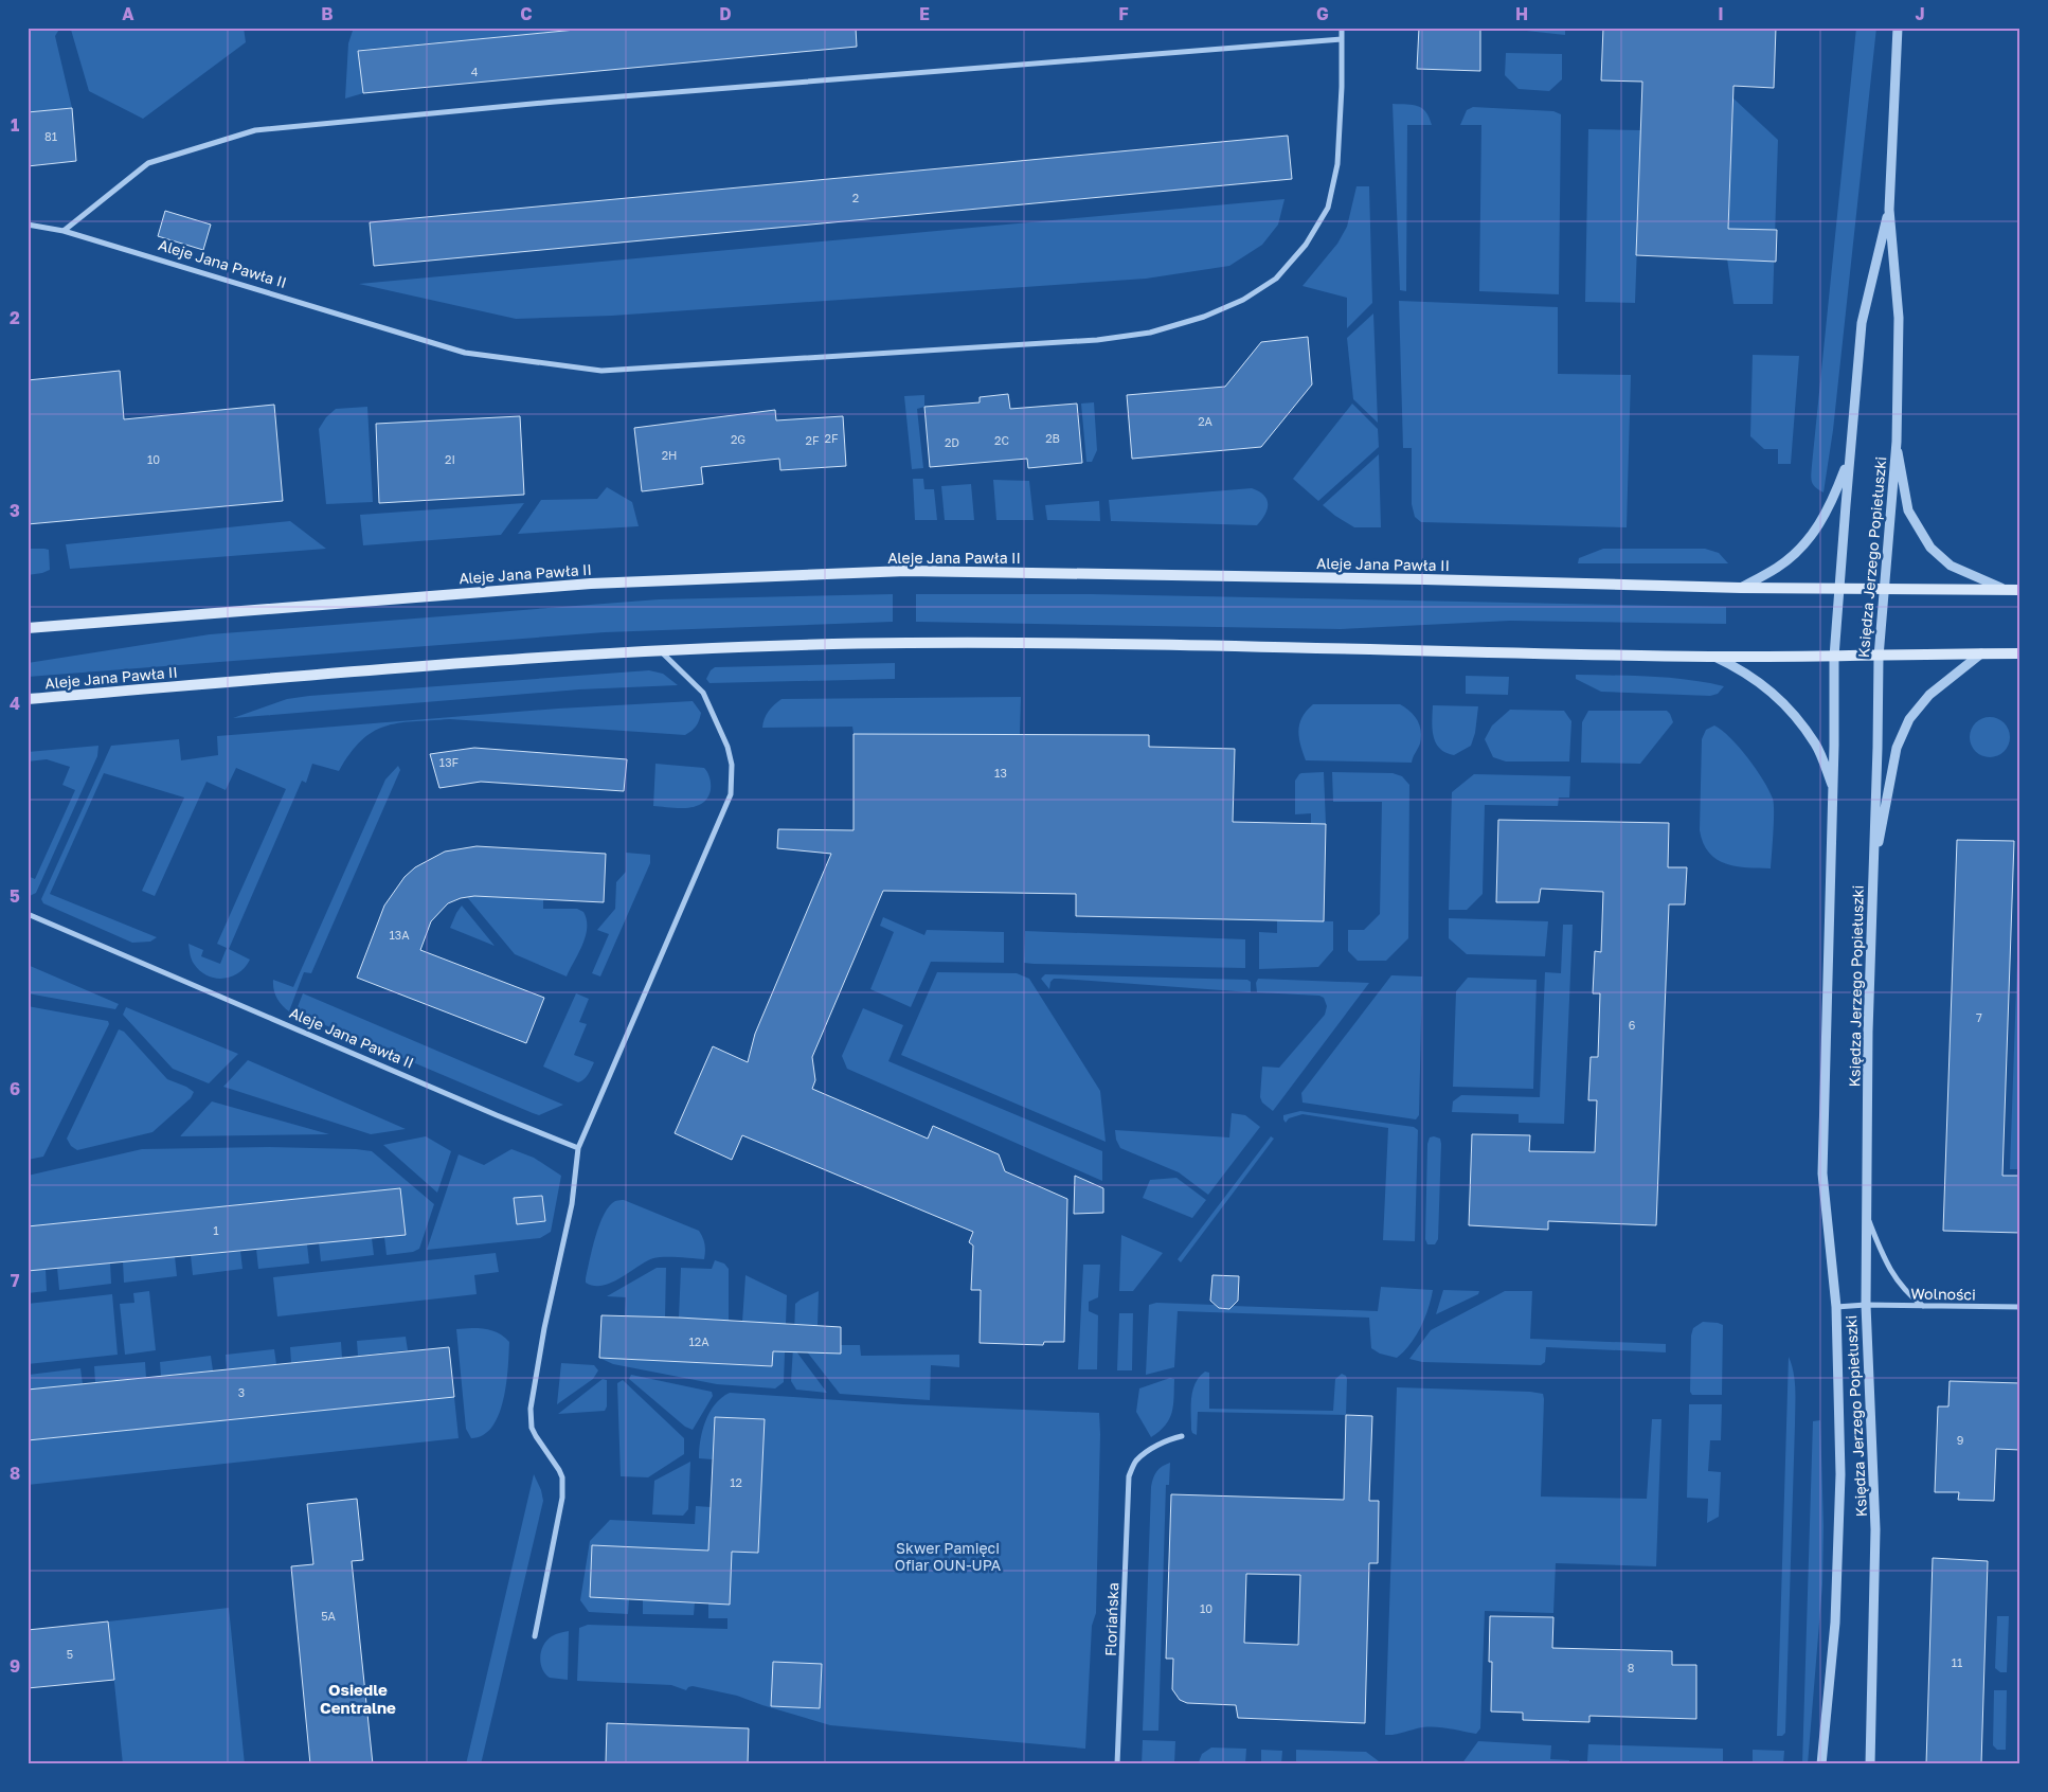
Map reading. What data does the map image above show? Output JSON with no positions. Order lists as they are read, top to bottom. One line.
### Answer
{"streets":{"main road":["Aleje Jana Pawła II"],"street":["Księdza Jerzego Popiełuszki","Wolności","Floriańska"]},"crossings":[["Aleje Jana Pawła II","Księdza Jerzego Popiełuszki"],["Księdza Jerzego Popiełuszki","Wolności"]],"districts":["Osiedle Centralne"],"parks":["Skwer Pamięci Ofiar OUN-UPA"],"house_numbers":["4","81","2","2A","2F","2B","2G","2F","2C","2D","2H","10","2I","13F","13","13A","7","6","1","12A","3","9","12","10","5A","5","11","8"],"grid":{"columns":["A","B","C","D","E","F","G","H","I","J"],"rows":["1","2","3","4","5","6","7","8","9"]}}
